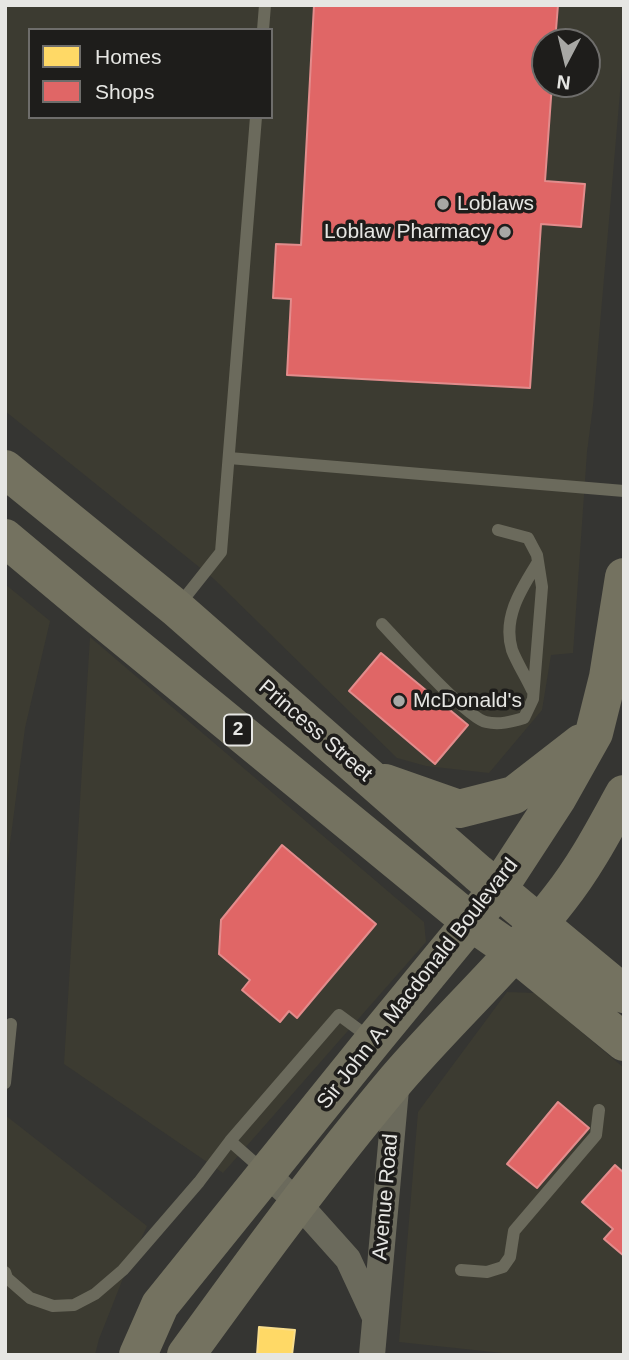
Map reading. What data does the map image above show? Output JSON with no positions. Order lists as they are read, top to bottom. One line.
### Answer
{"streets":{"main road":["2","Princess Street","Sir John A. Macdonald Boulevard"],"street":["Avenue Road"]},"crossings":[["2","Sir John A. Macdonald Boulevard"],["Princess Street","Sir John A. Macdonald Boulevard"],["Sir John A. Macdonald Boulevard","Avenue Road"]],"places":["Loblaws","Loblaw Pharmacy","McDonald's"],"legend":["Homes","Shops"],"north":"bottom"}
